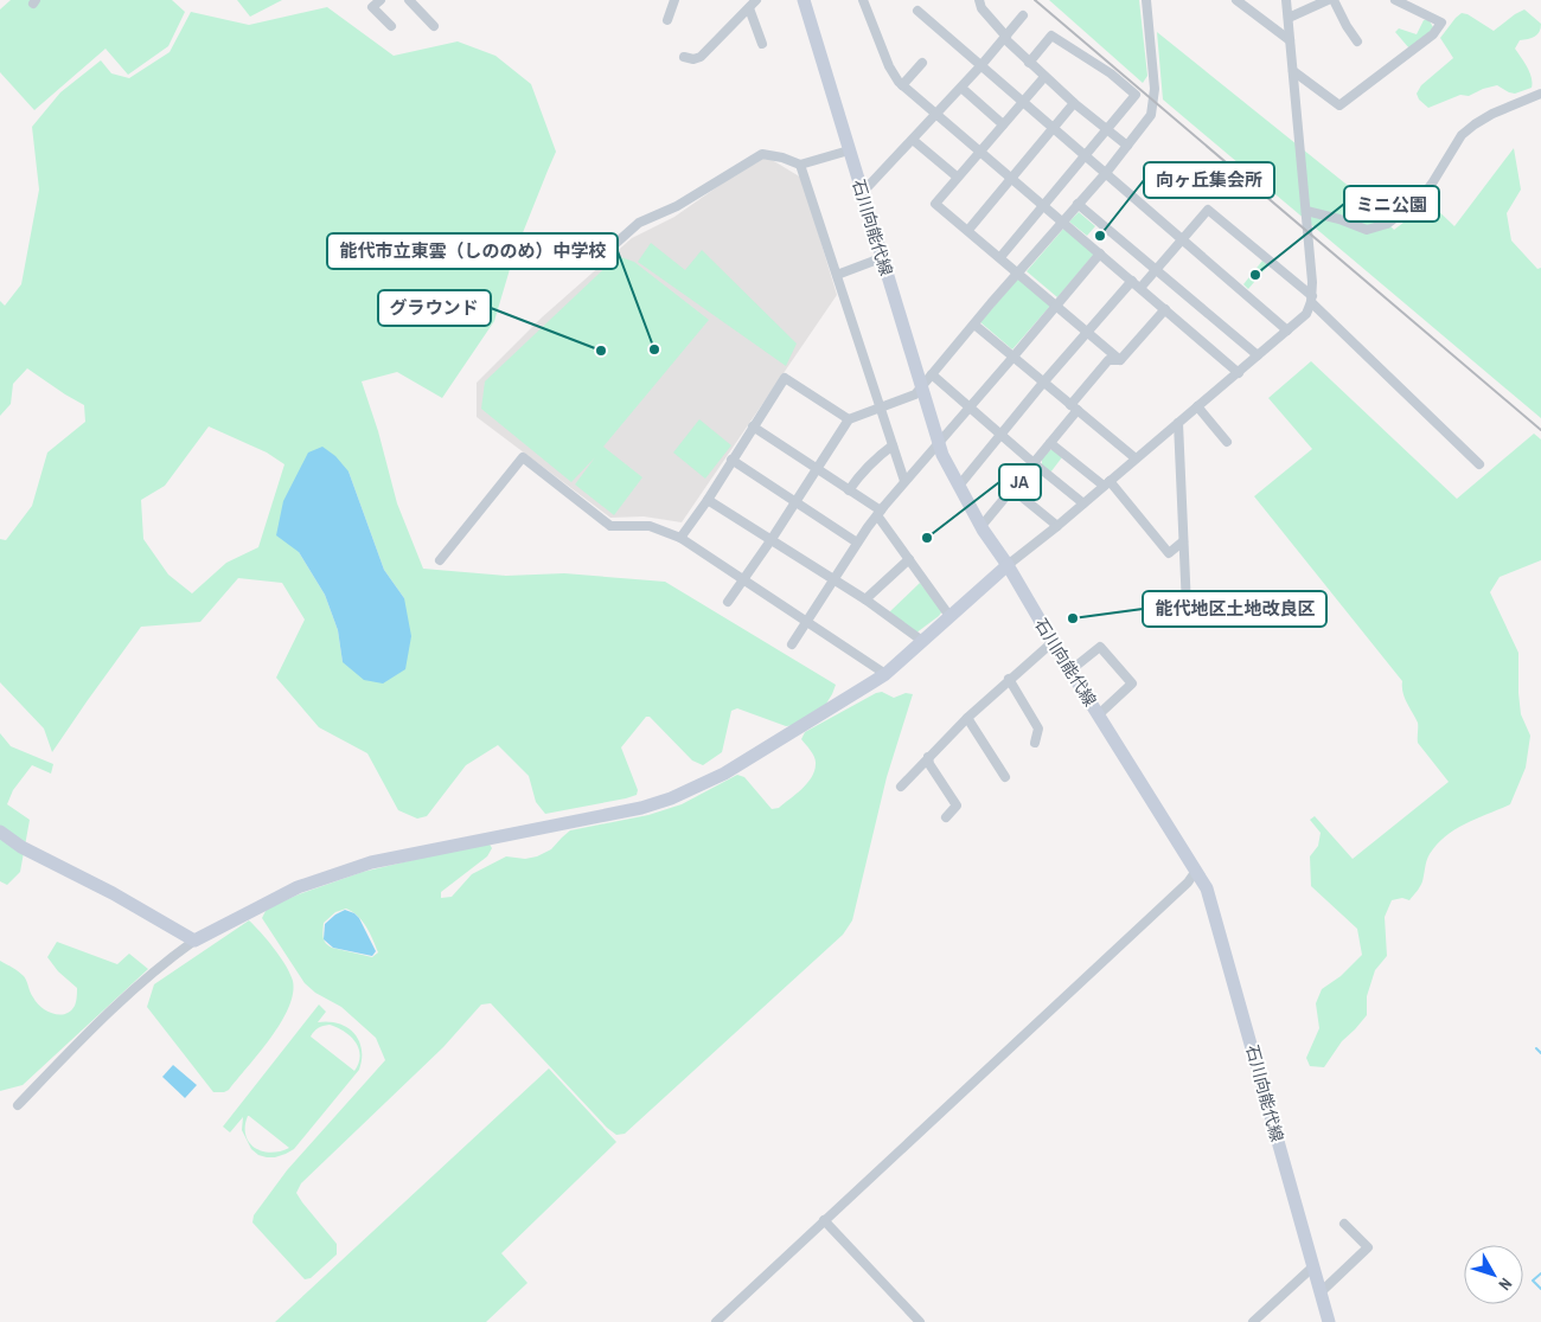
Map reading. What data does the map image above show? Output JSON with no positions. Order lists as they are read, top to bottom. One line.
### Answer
{"streets":{"main road":["石川向能代線"]},"places":["向ヶ丘集会所","ミニ公園","能代市立東雲（しののめ）中学校","グラウンド","JA","能代地区土地改良区"],"north":"bottom right"}
